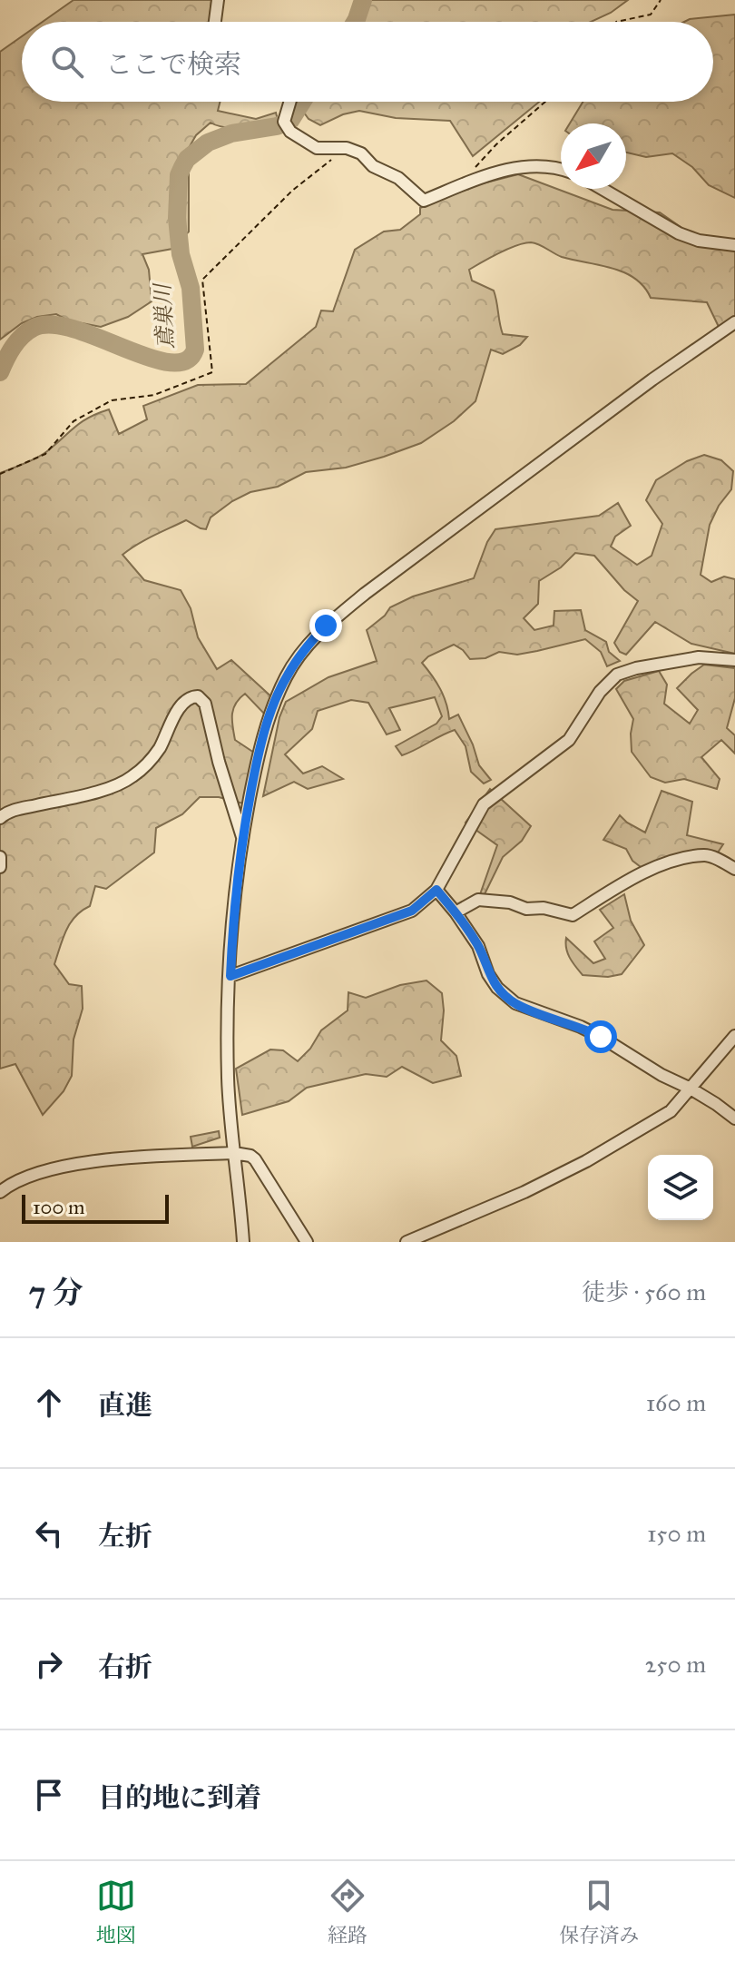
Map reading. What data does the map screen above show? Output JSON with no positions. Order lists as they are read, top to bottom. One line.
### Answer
{"water":["鳶巣川"],"scale_bar":"100 m","north":"bottom left","page":{"search":"ここで検索","scale":"100 m","heading":["7 分","徒歩 · 560 m"],"list":[["直進","160 m"],["左折","150 m"],["右折","250 m"],"目的地に到着"],"nav":["地図","経路","保存済み"]}}
